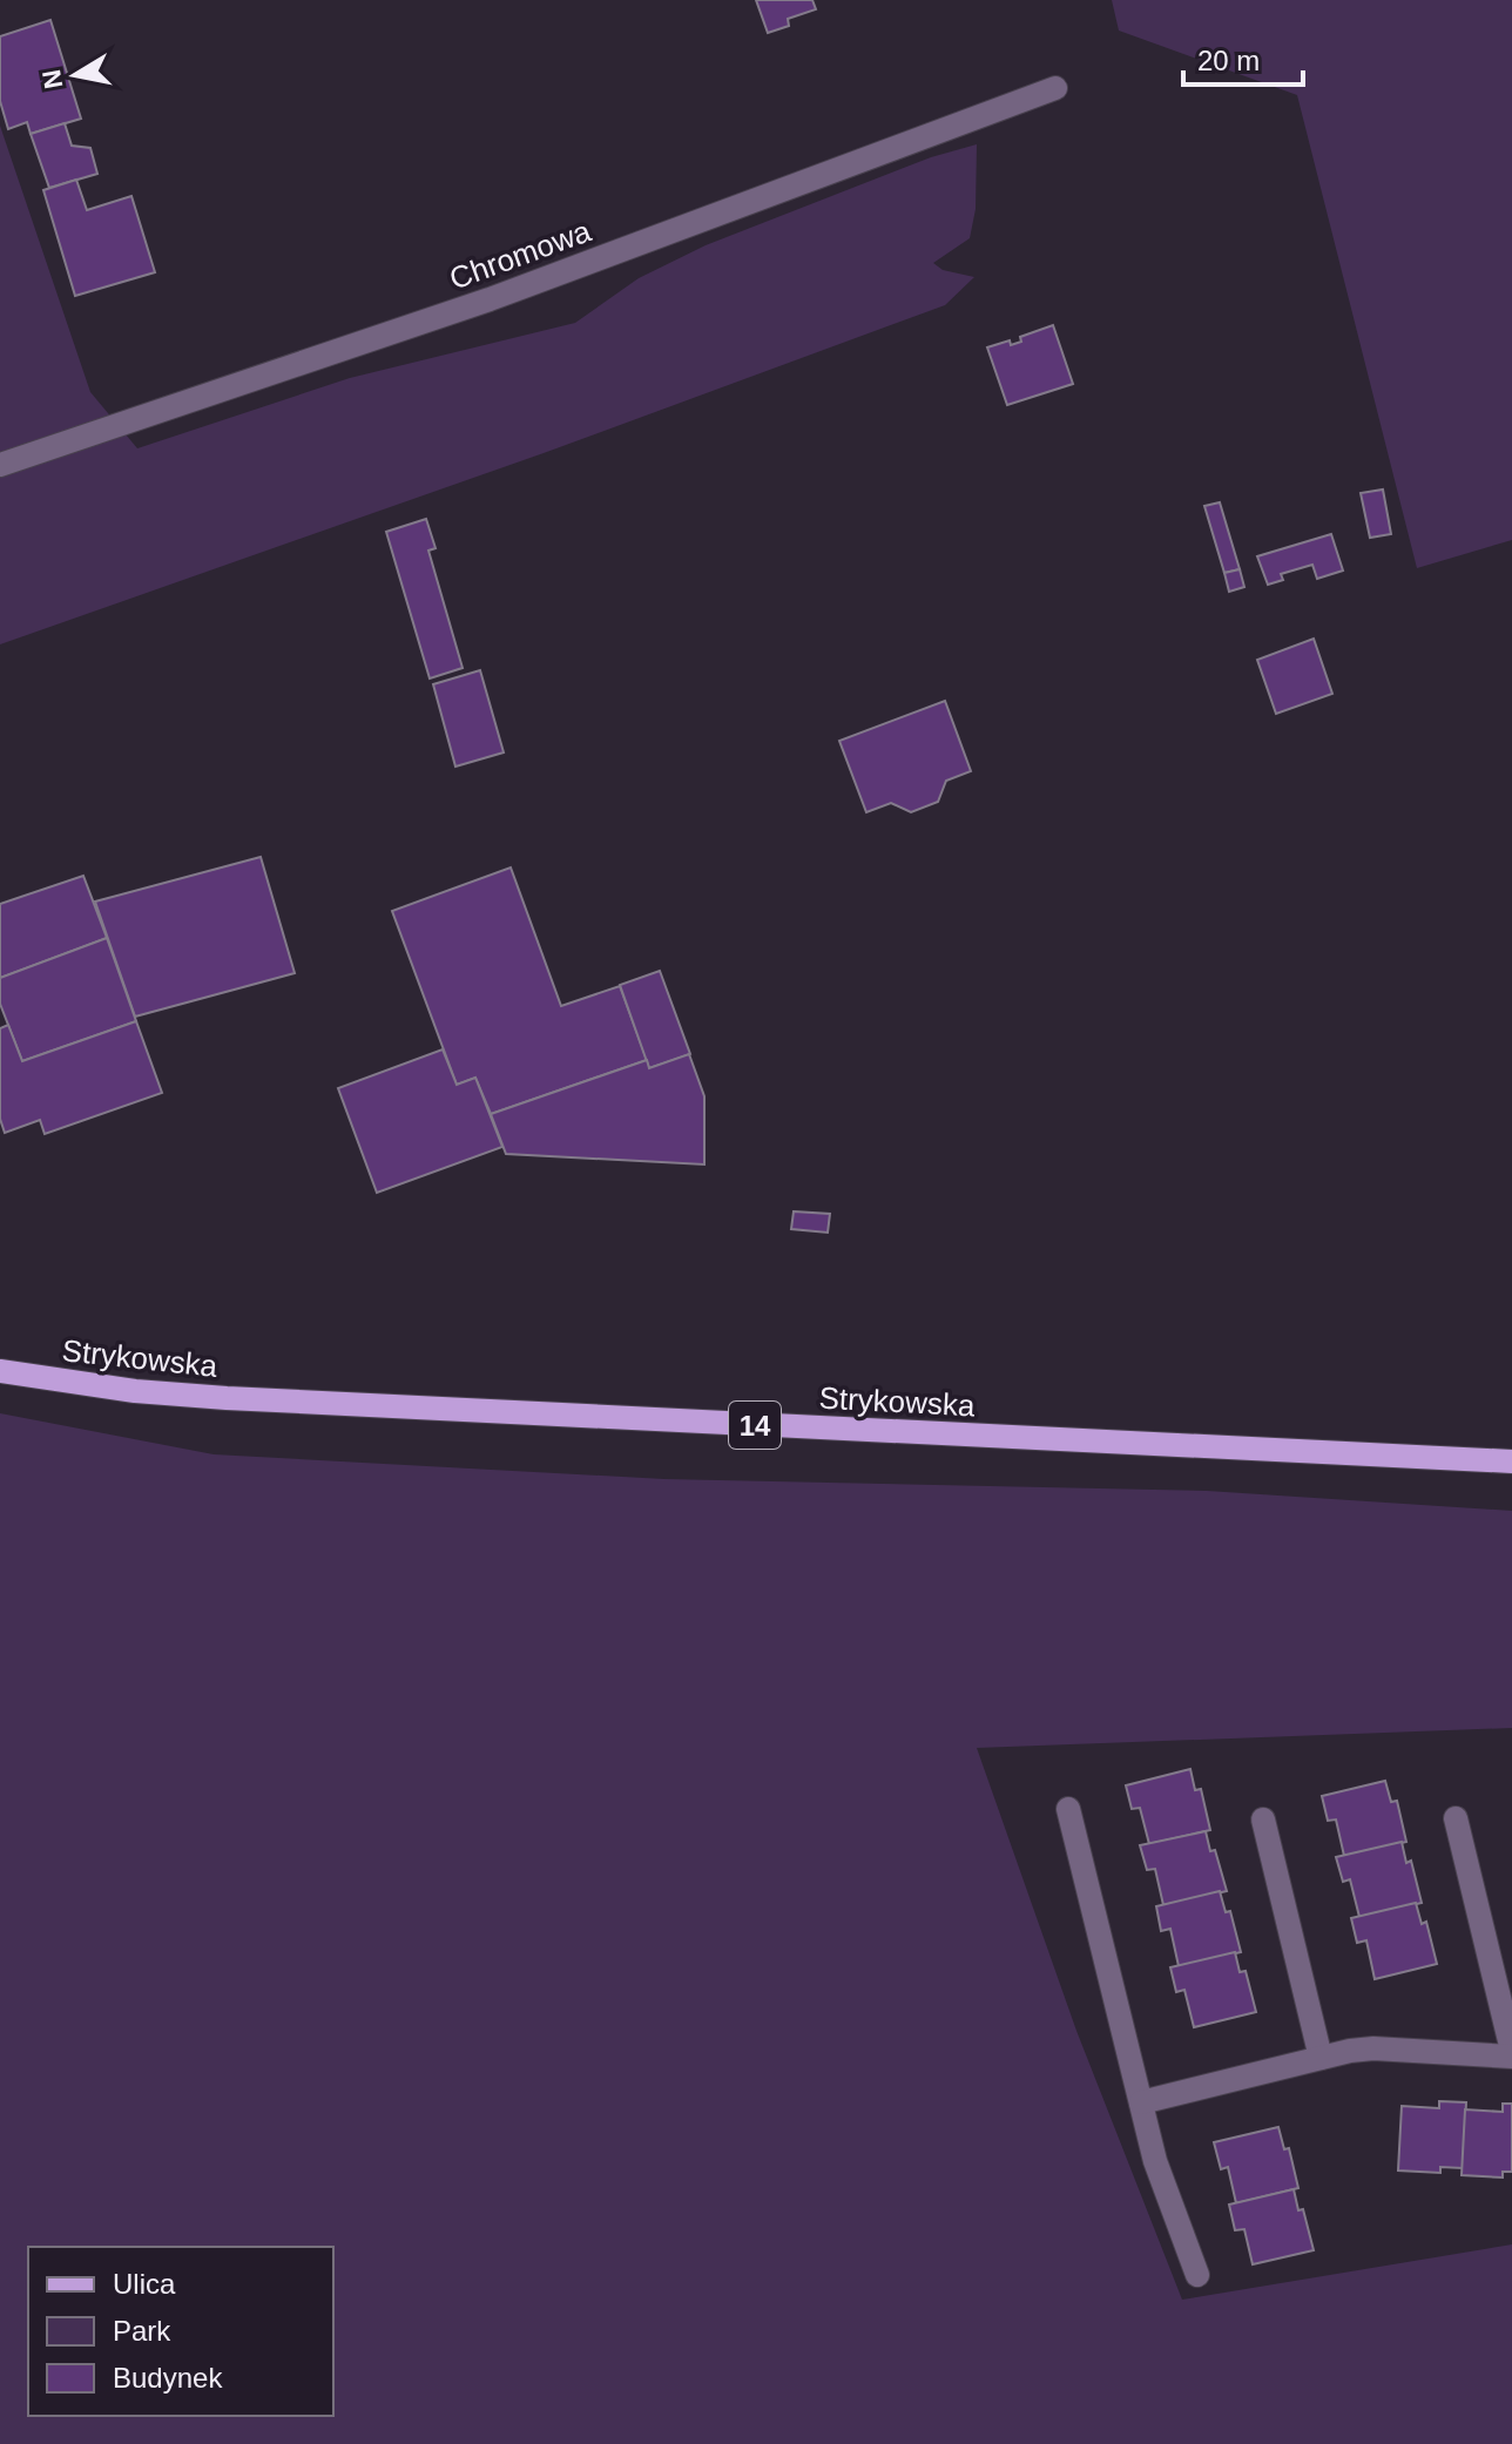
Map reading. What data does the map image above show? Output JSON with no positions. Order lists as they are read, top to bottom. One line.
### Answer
{"streets":{"main road":["Strykowska","14"],"street":["Chromowa"]},"legend":["Ulica","Park","Budynek"],"scale_bar":"20 m","north":"left"}
